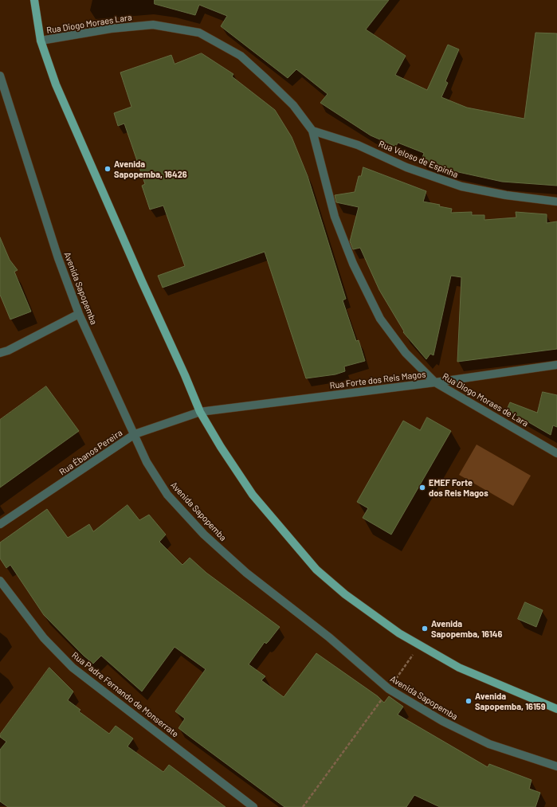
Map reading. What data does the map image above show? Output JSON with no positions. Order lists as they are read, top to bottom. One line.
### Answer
{"streets":{"street":["Rua Diogo Moraes Lara","Rua Veloso de Espinha","Avenida Sapopemba","Rua Forte dos Reis Magos","Rua Diogo Moraes de Lara","Rua Ébanos Pereira","Rua Padre Fernando de Monserrate"]},"crossings":[["Rua Diogo Moraes Lara","Rua Veloso de Espinha"],["Rua Diogo Moraes Lara","Rua Diogo Moraes de Lara"],["Rua Veloso de Espinha","Rua Diogo Moraes de Lara"],["Avenida Sapopemba","Rua Ébanos Pereira"],["Rua Forte dos Reis Magos","Rua Diogo Moraes de Lara"],["Rua Forte dos Reis Magos","Rua Ébanos Pereira"]],"places":["Avenida Sapopemba, 16426","EMEF Forte dos Reis Magos","Avenida Sapopemba, 16146","Avenida Sapopemba, 16159"]}
